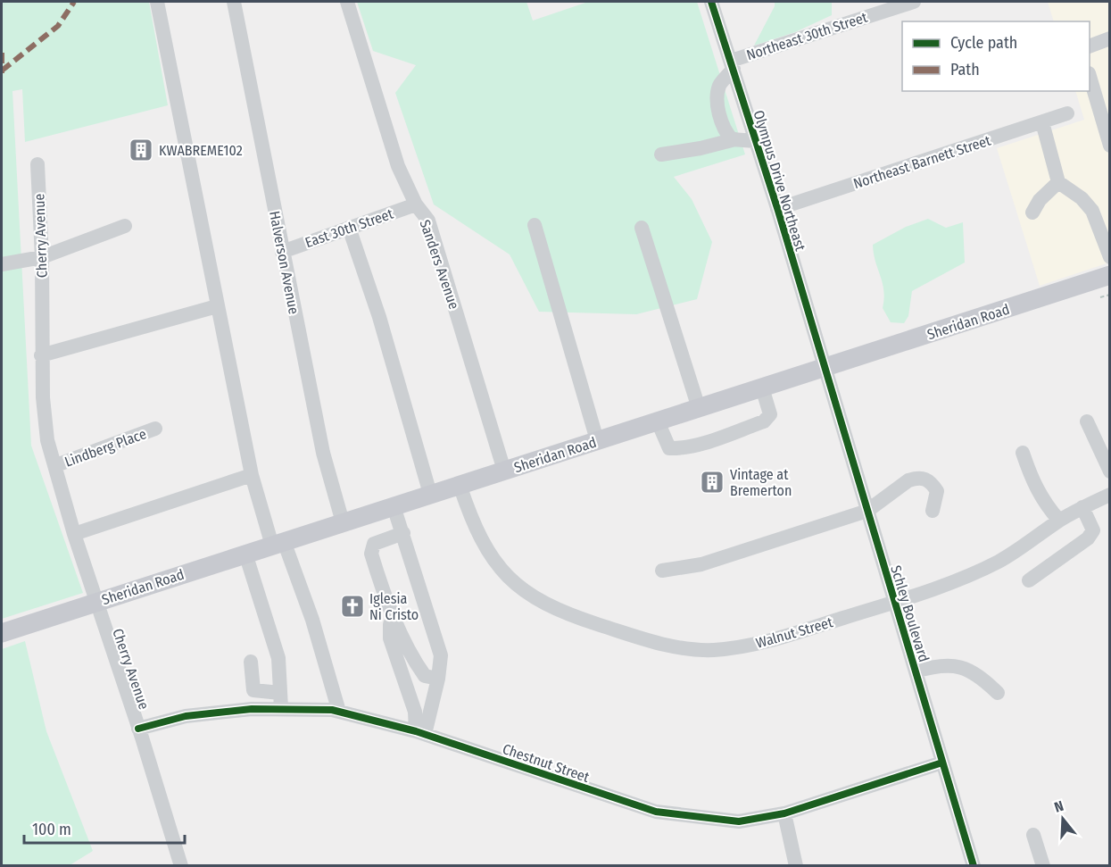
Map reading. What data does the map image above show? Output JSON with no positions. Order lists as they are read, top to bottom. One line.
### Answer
{"streets":{"main road":["Sheridan Road"],"street":["Northeast 30th Street","Northeast Barnett Street","Olympus Drive Northeast","East 30th Street","Cherry Avenue","Halverson Avenue","Sanders Avenue","Lindberg Place","Schley Boulevard","Walnut Street","Chestnut Street"]},"crossings":[["Northeast 30th Street","Olympus Drive Northeast"],["Northeast Barnett Street","Olympus Drive Northeast"],["Olympus Drive Northeast","Sheridan Road"],["Olympus Drive Northeast","Schley Boulevard"],["East 30th Street","Halverson Avenue"],["East 30th Street","Sanders Avenue"],["Cherry Avenue","Sheridan Road"],["Cherry Avenue","Lindberg Place"],["Cherry Avenue","Chestnut Street"],["Halverson Avenue","Sheridan Road"],["Sanders Avenue","Sheridan Road"],["Sheridan Road","Schley Boulevard"],["Sheridan Road","Walnut Street"],["Schley Boulevard","Walnut Street"],["Schley Boulevard","Chestnut Street"]],"places":{"building":["KWABREME102","Vintage at Bremerton"],"church":["Iglesia Ni Cristo"]},"legend":["Cycle path","Path"],"scale_bar":"100 m","north":"top"}
